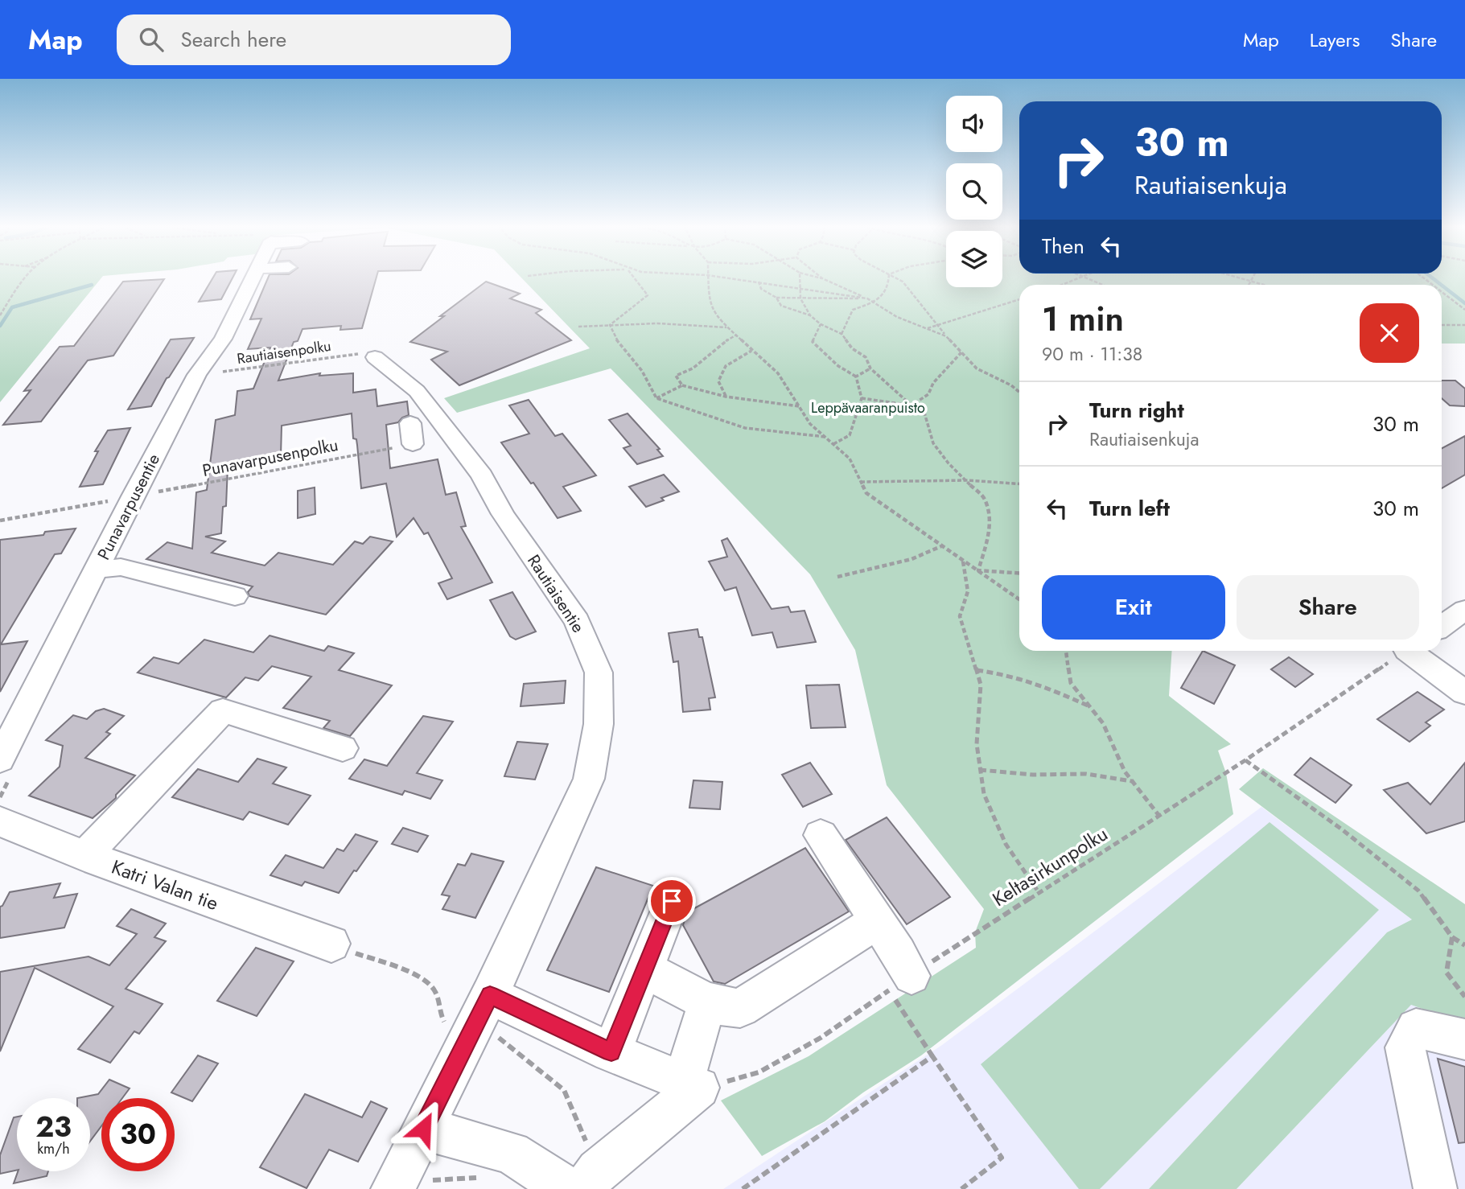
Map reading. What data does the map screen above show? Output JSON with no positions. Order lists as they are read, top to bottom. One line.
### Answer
{"streets":{"street":["Punavarpusentie","Rautiaisentie","Katri Valan tie"],"path":["Rautiaisenpolku","Punavarpusenpolku","Keltasirkunpolku"]},"crossings":[["Rautiaisenpolku","Punavarpusentie"],["Rautiaisenpolku","Rautiaisentie"],["Punavarpusenpolku","Punavarpusentie"]],"parks":["Leppävaaranpuisto"],"page":{"header":"Map","search":"Search here","nav":["Map","Layers","Share"],"turn":["30 m","Rautiaisenkuja"],"then":"Then","heading":["1 min","90 m · 11:38"],"list":[{"name":"Turn right","note":"Rautiaisenkuja","value":"30 m"},{"name":"Turn left","value":"30 m"}],"buttons":["Exit","Share"],"speed":"23 km/h","limit":"30"}}
